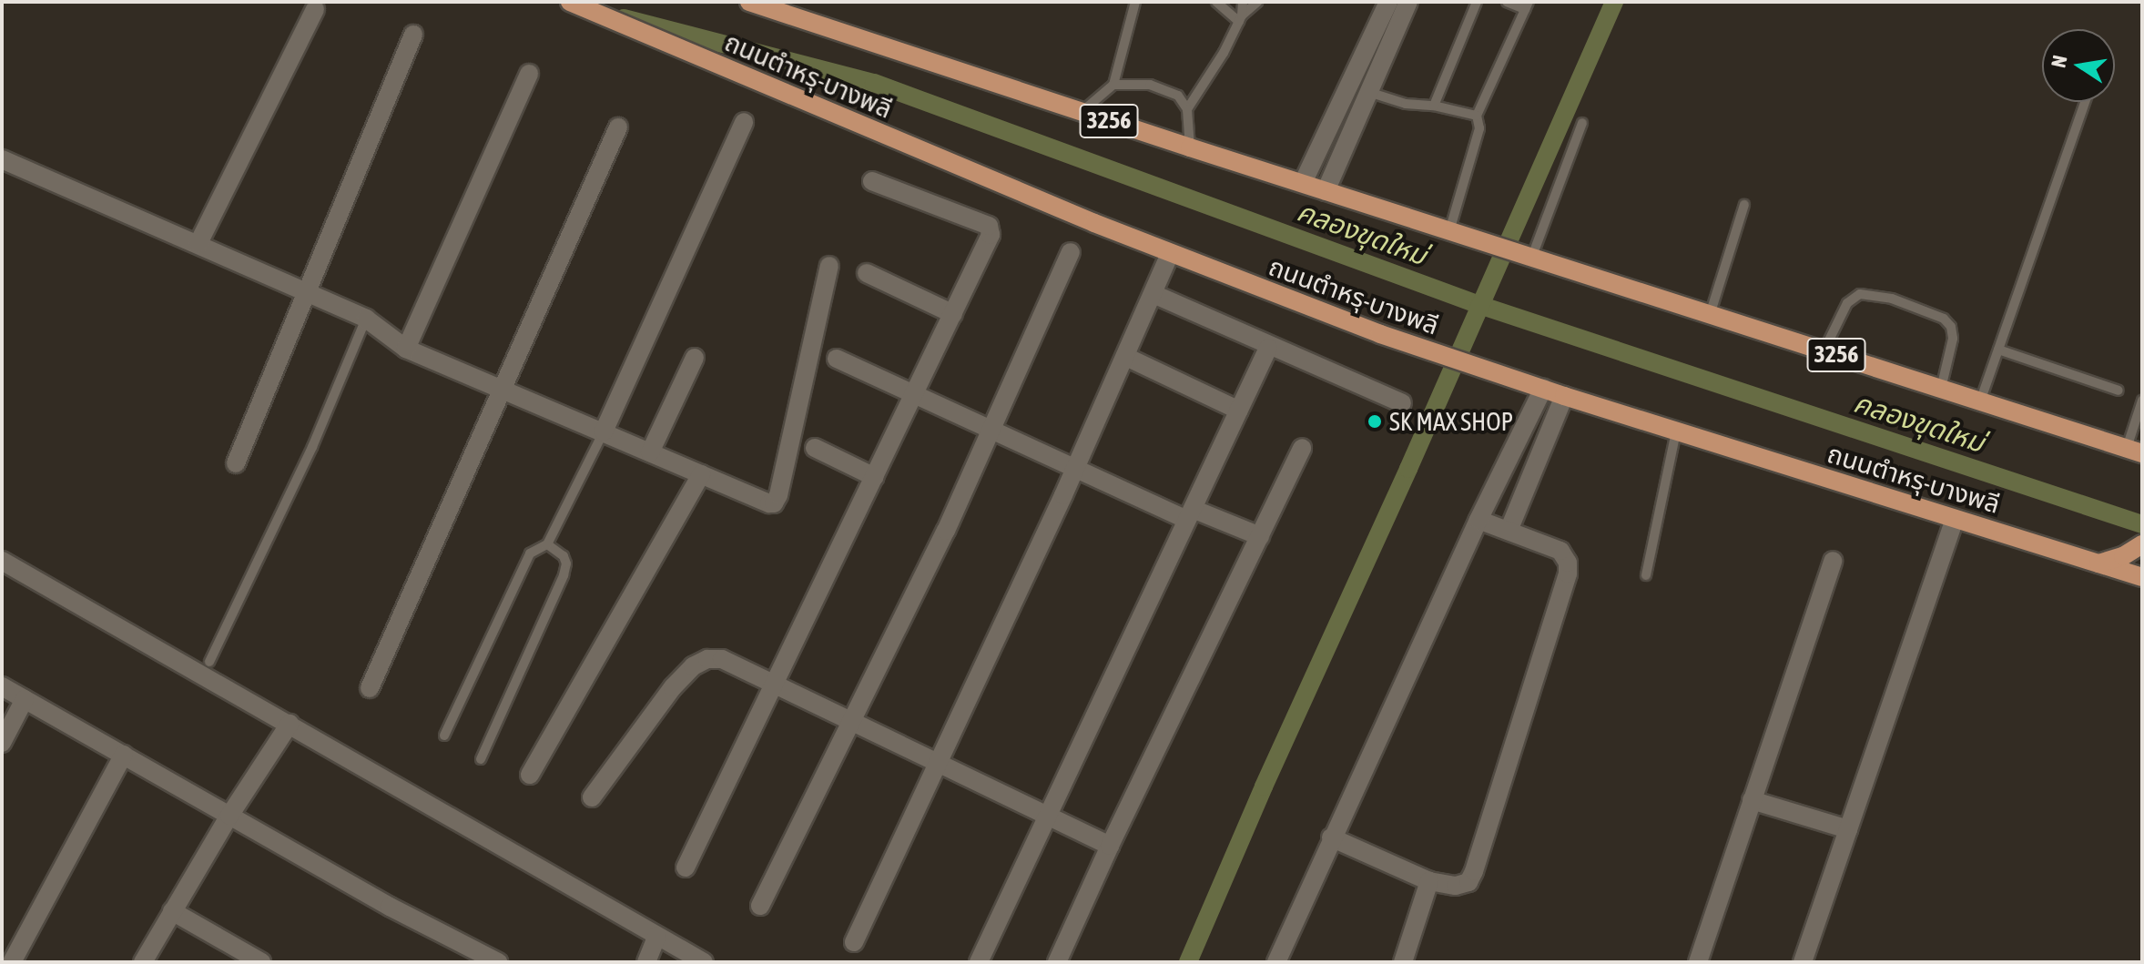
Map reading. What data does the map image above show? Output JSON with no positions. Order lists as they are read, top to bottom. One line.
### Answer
{"streets":{"main road":["ถนนตำหรุ-บางพลี","3256"]},"water":["คลองขุดใหม่"],"places":["SK MAX SHOP"],"north":"left"}
